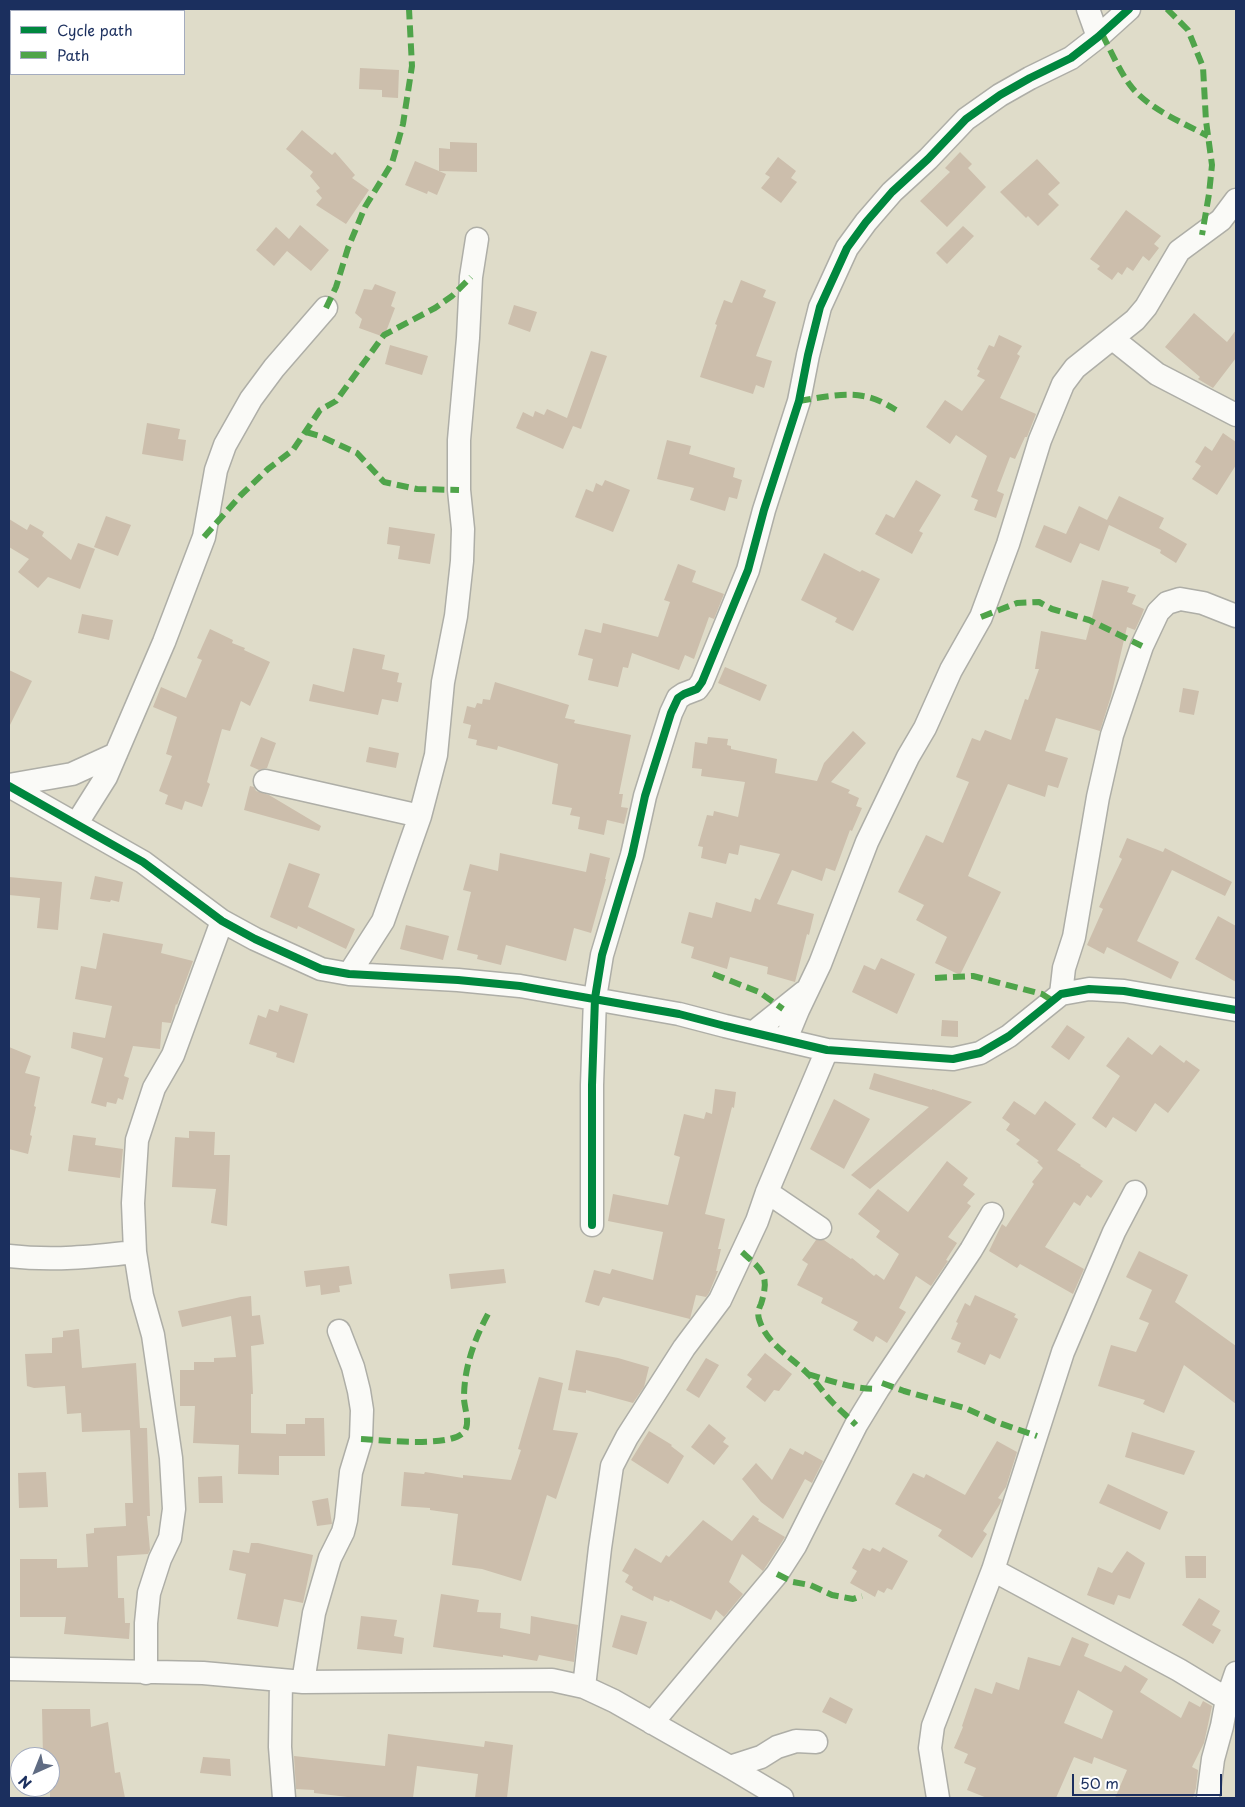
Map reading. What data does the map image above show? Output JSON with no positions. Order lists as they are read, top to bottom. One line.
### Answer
{"legend":["Cycle path","Path"],"scale_bar":"50 m","north":"bottom left"}
